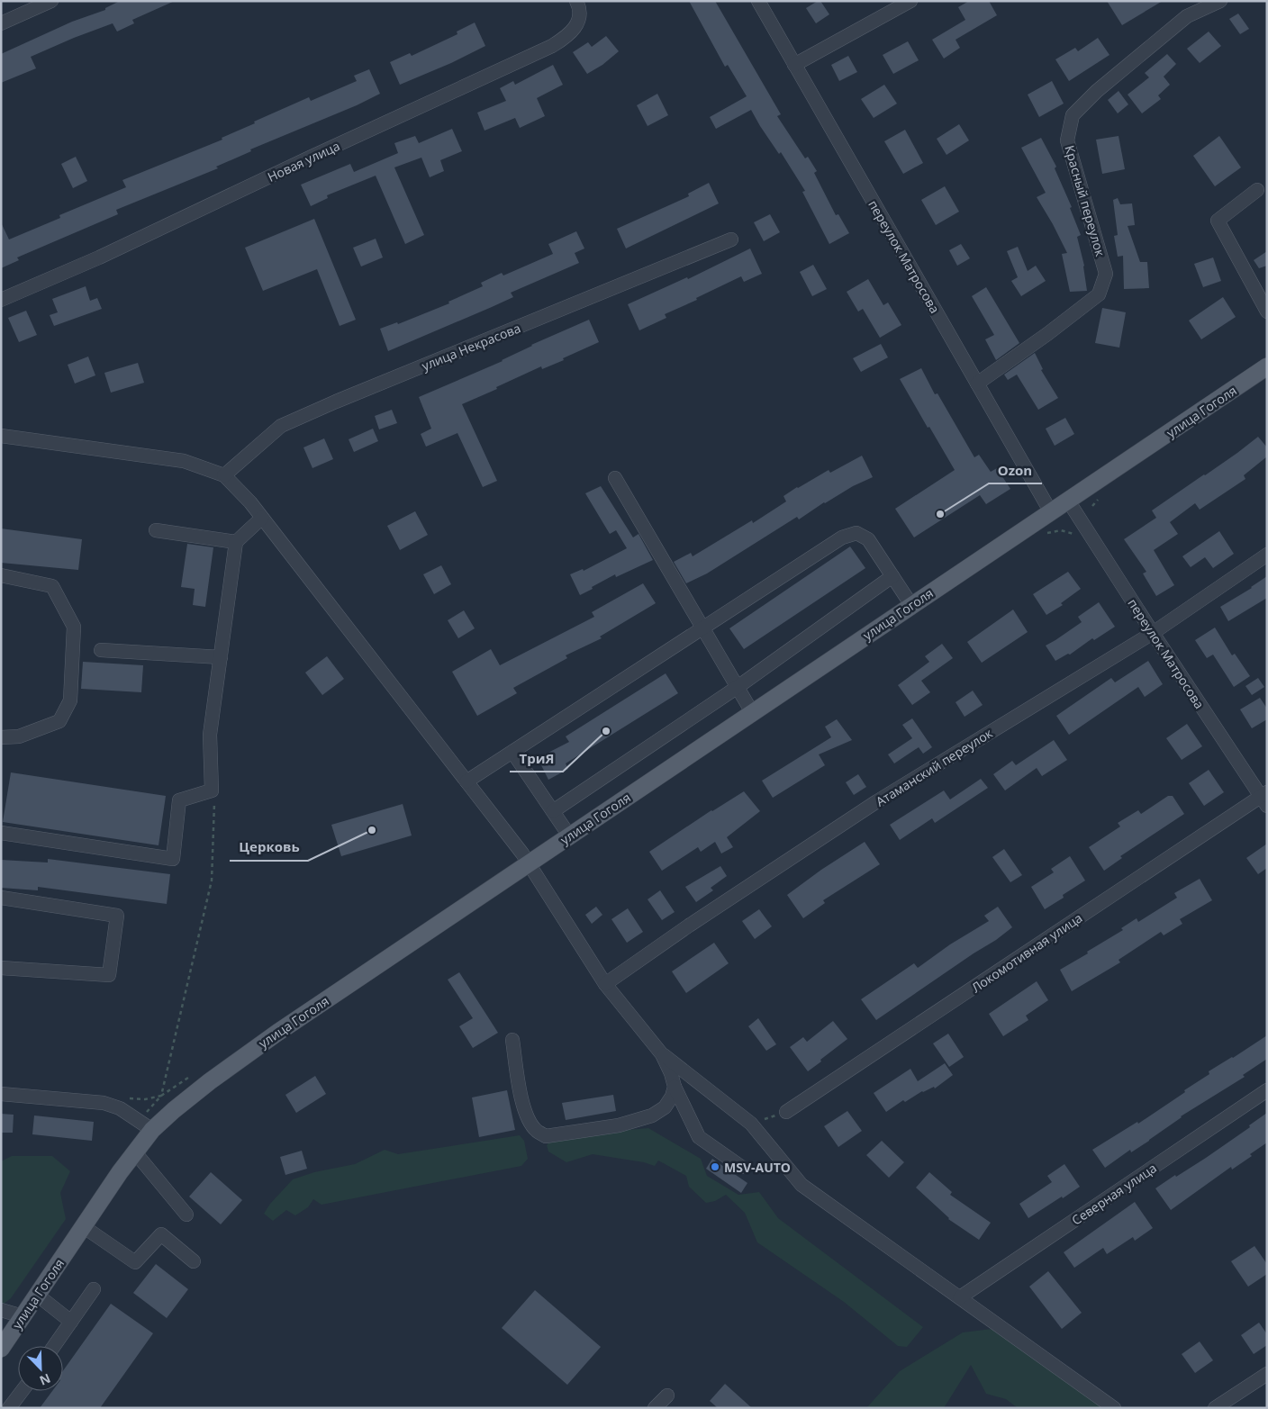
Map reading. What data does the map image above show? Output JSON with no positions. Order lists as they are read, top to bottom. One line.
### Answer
{"streets":{"main road":["улица Гоголя"],"street":["Новая улица","Красный переулок","переулок Матросова","улица Некрасова","Атаманский переулок","Локомотивная улица","Северная улица"]},"crossings":[["Красный переулок","переулок Матросова"],["переулок Матросова","улица Гоголя"],["переулок Матросова","Атаманский переулок"],["переулок Матросова","Локомотивная улица"]],"places":["Ozon","ТриЯ","Церковь","MSV-AUTO"],"north":"bottom right"}
